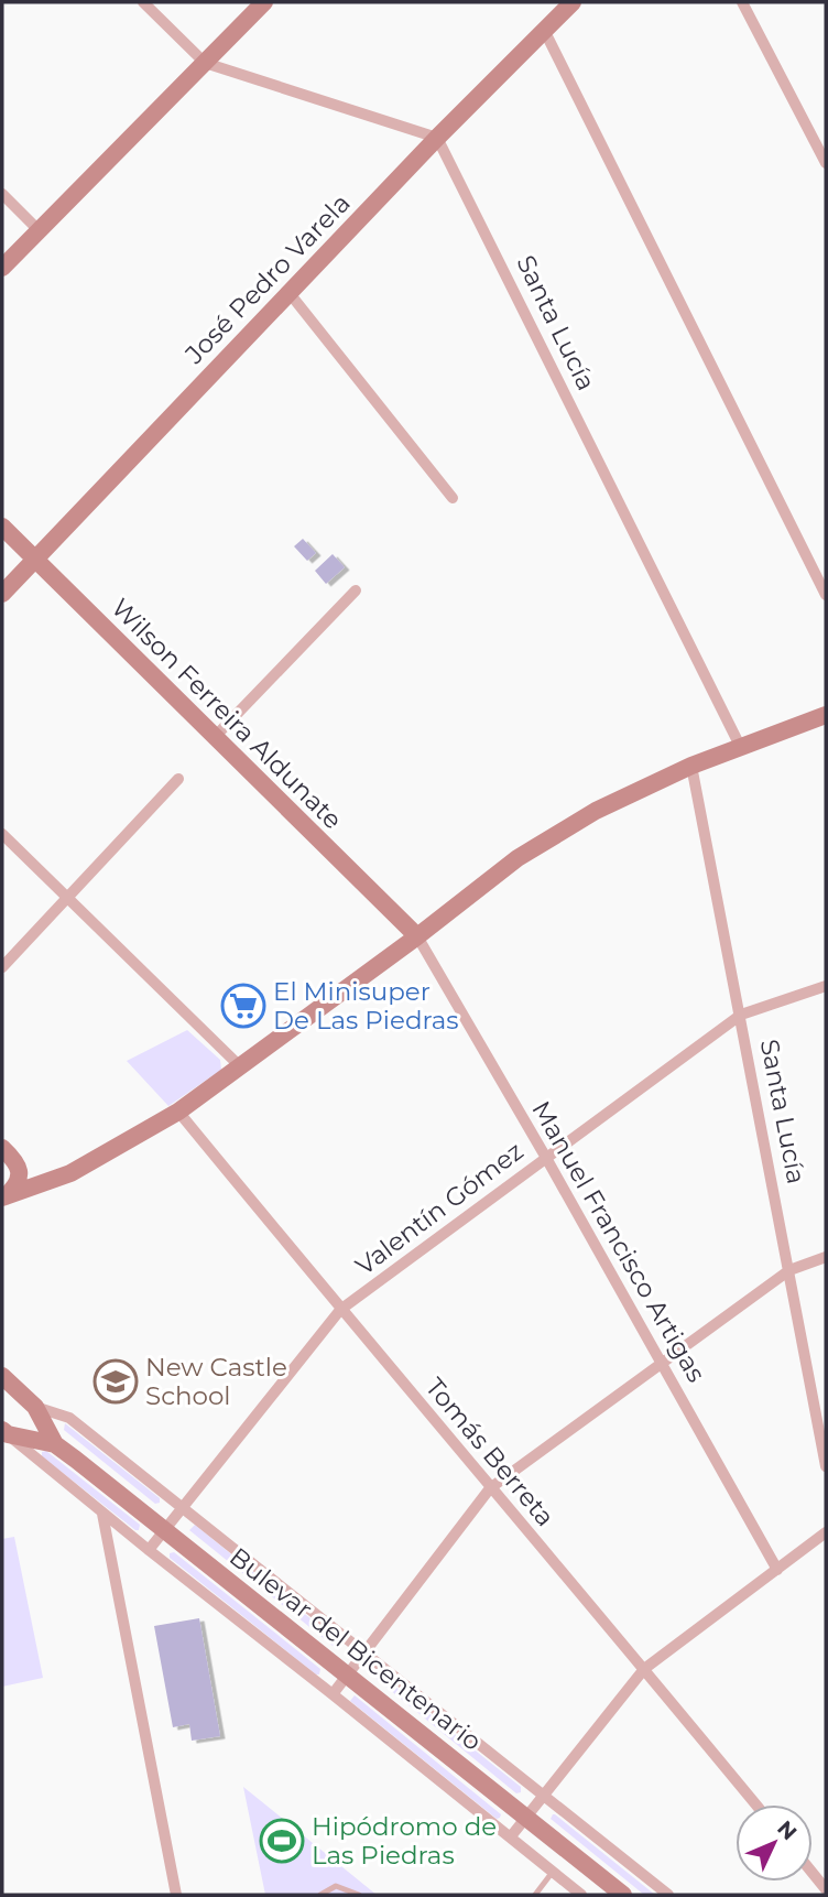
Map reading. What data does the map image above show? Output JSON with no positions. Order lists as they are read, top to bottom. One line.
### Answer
{"streets":{"street":["José Pedro Varela","Santa Lucía","Wilson Ferreira Aldunate","Valentín Gómez","Manuel Francisco Artigas","Tomás Berreta","Bulevar del Bicentenario"]},"crossings":[["José Pedro Varela","Santa Lucía"],["José Pedro Varela","Wilson Ferreira Aldunate"],["Santa Lucía","Valentín Gómez"],["Wilson Ferreira Aldunate","Manuel Francisco Artigas"],["Valentín Gómez","Manuel Francisco Artigas"],["Valentín Gómez","Tomás Berreta"],["Valentín Gómez","Bulevar del Bicentenario"]],"places":{"supermarket":["El Minisuper De Las Piedras"],"school or university":["New Castle School"],"sports":["Hipódromo de Las Piedras"]},"north":"top right"}
